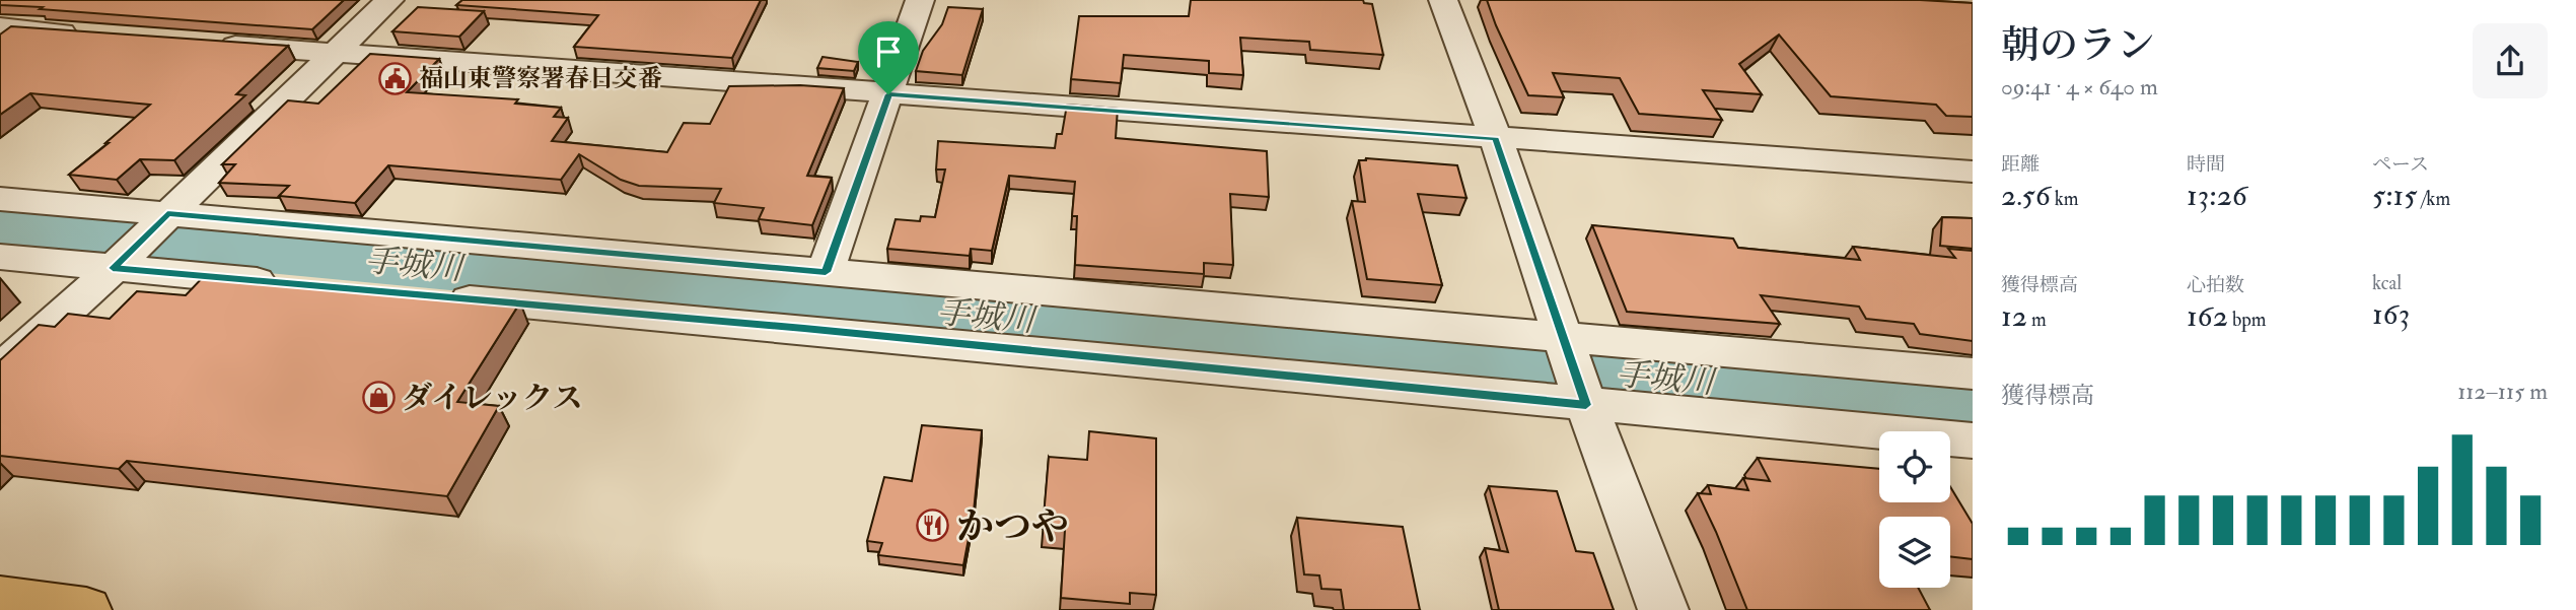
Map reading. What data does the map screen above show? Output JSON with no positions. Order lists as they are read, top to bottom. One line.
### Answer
{"water":["手城川"],"places":{"public building":["福山東警察署春日交番"],"shop":["ダイレックス"],"restaurant":["かつや"]},"page":{"heading":["朝のラン","09:41 · 4 × 640 m"],"stats":[["距離","2.56 km"],["時間","13:26"],["ペース","5:15 /km"],["獲得標高","12 m"],["心拍数","162 bpm"],["kcal","163"]],"chart":["獲得標高","112–115 m"]}}
